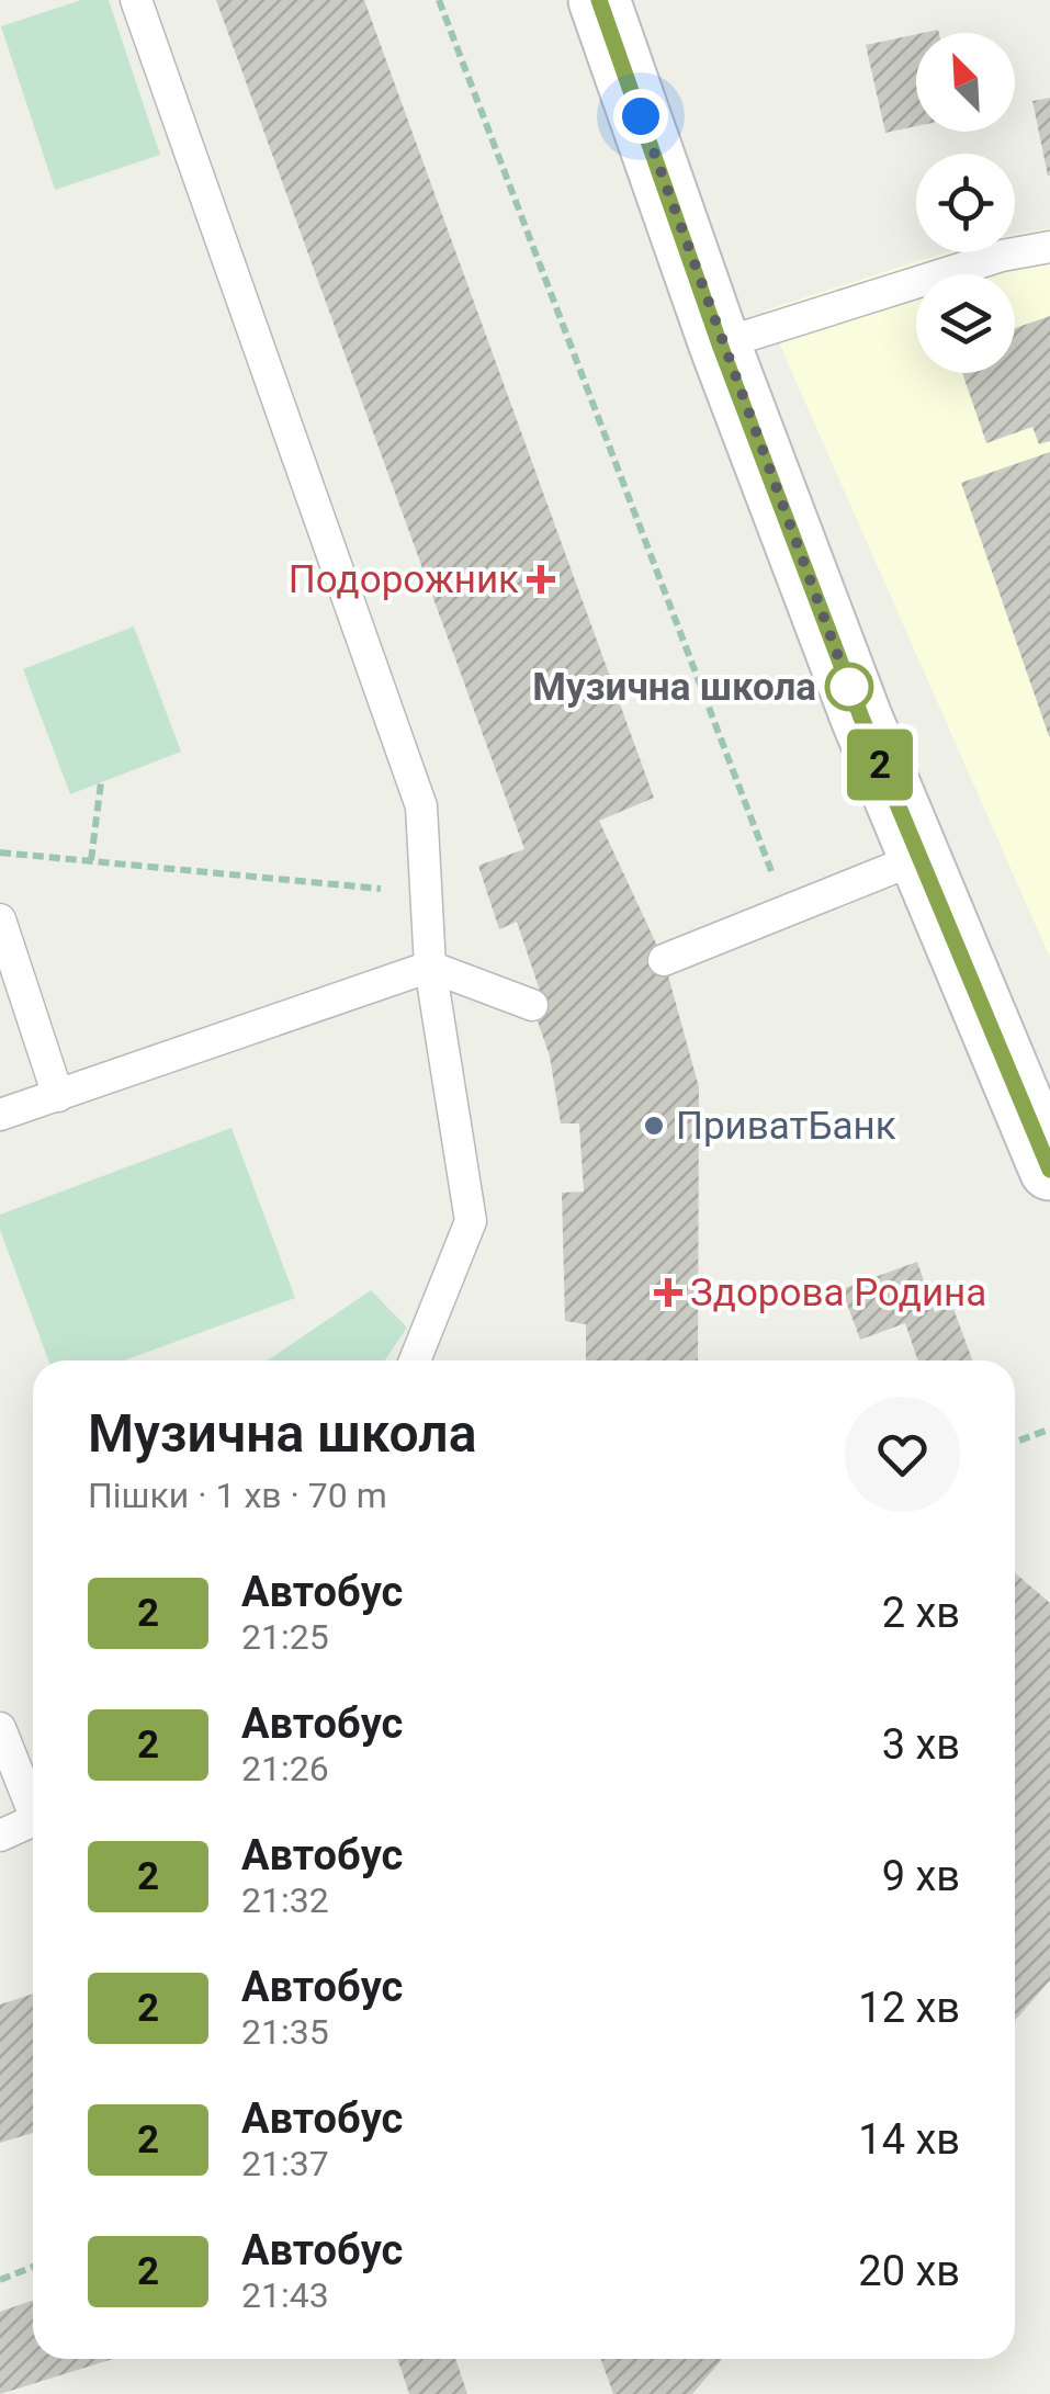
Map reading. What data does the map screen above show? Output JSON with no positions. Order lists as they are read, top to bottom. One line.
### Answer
{"places":{"health":["Подорожник","Здорова Родина"],"other":["Музична школа","ПриватБанк"]},"lines":["bus line 2"],"north":"top left","page":{"on_map":"2","heading":["Музична школа","Пішки · 1 хв · 70 m"],"list":[{"mark":"2","name":"Автобус","note":"21:25","value":"2 хв"},{"mark":"2","name":"Автобус","note":"21:26","value":"3 хв"},{"mark":"2","name":"Автобус","note":"21:32","value":"9 хв"},{"mark":"2","name":"Автобус","note":"21:35","value":"12 хв"},{"mark":"2","name":"Автобус","note":"21:37","value":"14 хв"},{"mark":"2","name":"Автобус","note":"21:43","value":"20 хв"}]}}
